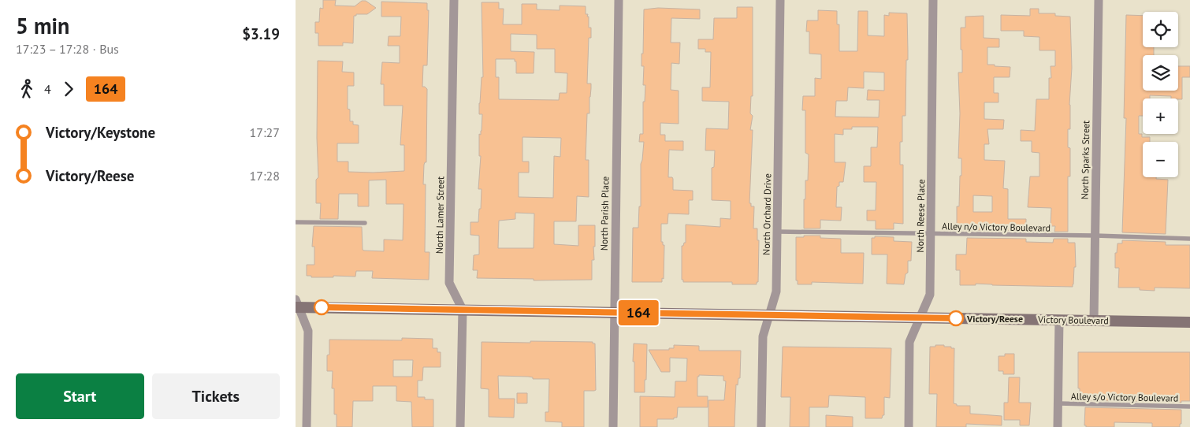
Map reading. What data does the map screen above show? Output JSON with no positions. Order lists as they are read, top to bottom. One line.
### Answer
{"streets":{"main road":["Victory Boulevard"],"street":["North Sparks Street","North Parish Place","North Orchard Drive","North Lamer Street","North Reese Place"],"lane":["Alley n/o Victory Boulevard","Alley s/o Victory Boulevard"]},"crossings":[["North Sparks Street","Alley n/o Victory Boulevard"],["North Sparks Street","Victory Boulevard"],["North Parish Place","Victory Boulevard"],["North Orchard Drive","Alley n/o Victory Boulevard"],["North Orchard Drive","Victory Boulevard"],["North Lamer Street","Victory Boulevard"],["North Reese Place","Alley n/o Victory Boulevard"],["North Reese Place","Victory Boulevard"]],"places":["Victory/Reese"],"lines":["bus line 164"],"page":{"heading":["5 min","17:23 – 17:28 · Bus","$3.19"],"on_map":"164","map_buttons":["+","−"],"legs":["4","164"],"list":[{"name":"Victory/Keystone","value":"17:27"},{"name":"Victory/Reese","value":"17:28"}],"buttons":["Start","Tickets"]}}
